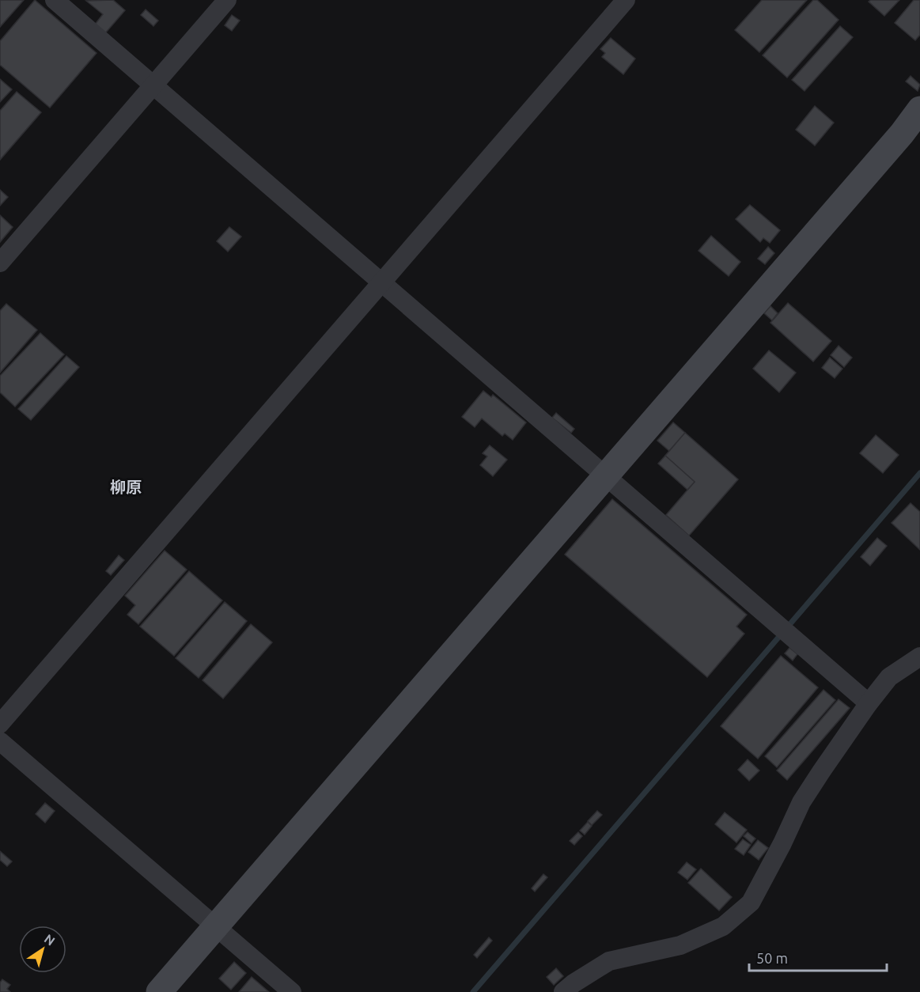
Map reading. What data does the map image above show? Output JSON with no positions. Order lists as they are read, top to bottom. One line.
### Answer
{"districts":["柳原"],"scale_bar":"50 m","north":"top right"}
